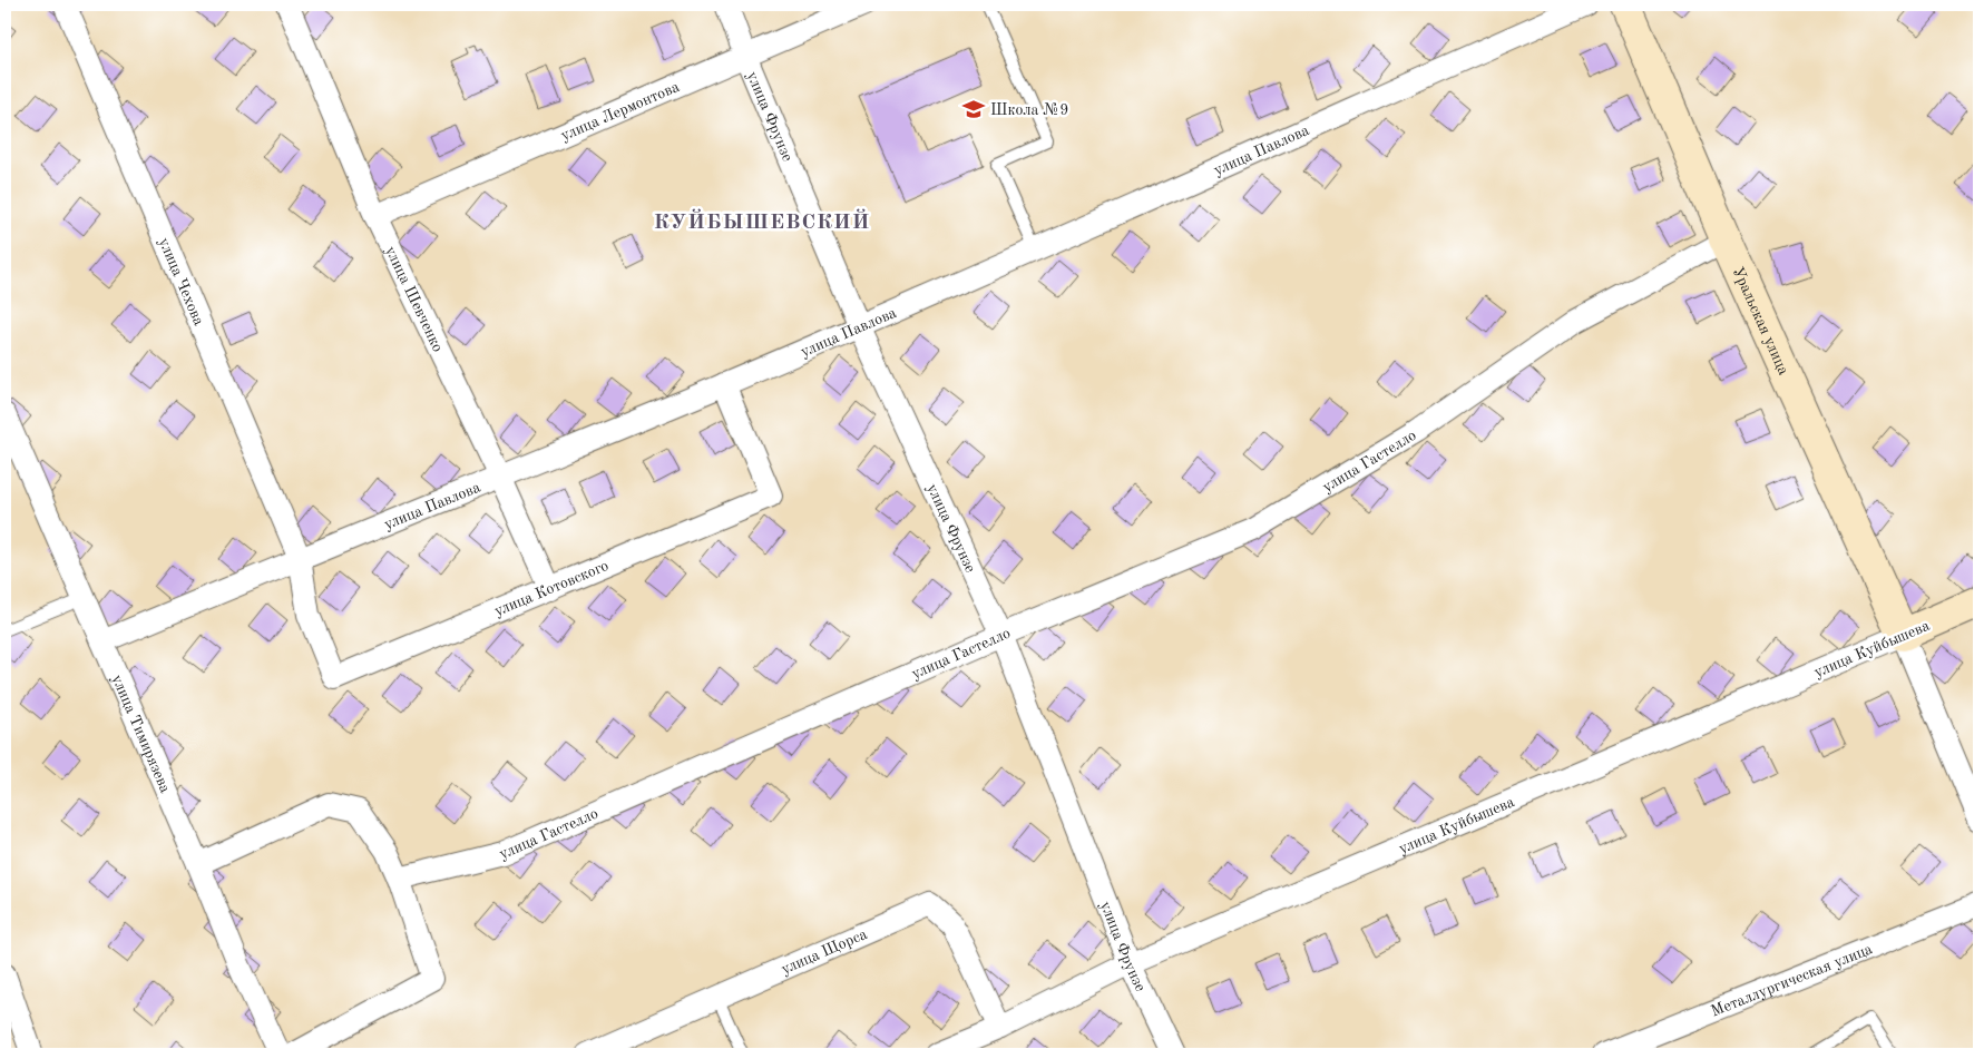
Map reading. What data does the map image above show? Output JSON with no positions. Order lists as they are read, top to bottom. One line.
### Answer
{"streets":{"street":["улица Лермонтова","улица Фрунзе","улица Павлова","улица Чехова","улица Шевченко","Уральская улица","улица Гастелло","улица Котовского","улица Куйбышева","улица Тимирязева","улица Щорса","Металлургическая улица"]},"crossings":[["улица Лермонтова","улица Фрунзе"],["улица Лермонтова","улица Шевченко"],["улица Фрунзе","улица Павлова"],["улица Фрунзе","улица Гастелло"],["улица Фрунзе","улица Куйбышева"],["улица Павлова","улица Чехова"],["улица Павлова","улица Шевченко"],["улица Павлова","улица Котовского"],["улица Павлова","улица Тимирязева"],["улица Чехова","улица Котовского"],["улица Шевченко","улица Котовского"],["Уральская улица","улица Гастелло"],["Уральская улица","улица Куйбышева"],["улица Куйбышева","улица Щорса"]],"districts":["КУЙБЫШЕВСКИЙ"],"places":{"school or university":["Школа №9"]}}
